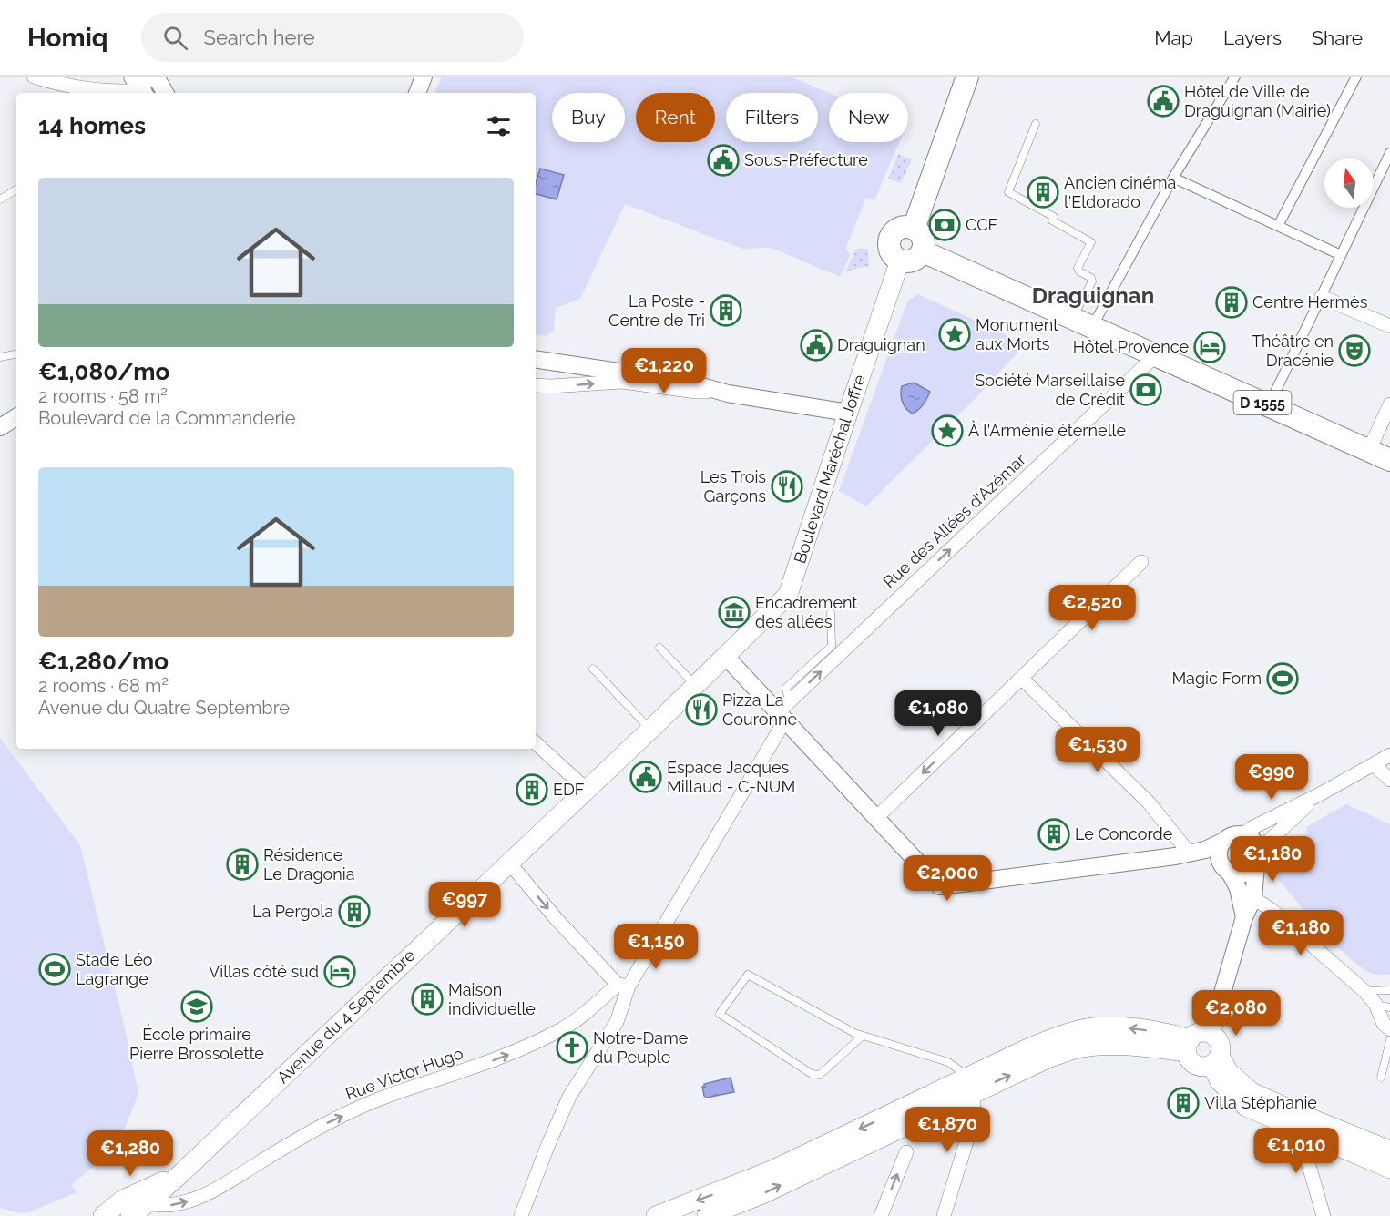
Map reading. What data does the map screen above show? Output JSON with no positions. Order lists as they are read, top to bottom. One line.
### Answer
{"streets":{"main road":["D 1555","Boulevard Maréchal Joffre","Avenue du 4 Septembre"],"street":["Rue des Allées d'Azémar","Rue Victor Hugo"]},"crossings":[["D 1555","Boulevard Maréchal Joffre"],["D 1555","Rue des Allées d'Azémar"],["Boulevard Maréchal Joffre","Avenue du 4 Septembre"],["Rue des Allées d'Azémar","Rue Victor Hugo"],["Avenue du 4 Septembre","Rue Victor Hugo"]],"one_way":["Rue des Allées d'Azémar","Rue Victor Hugo"],"districts":["Draguignan"],"places":{"public building":["Hôtel de Ville de Draguignan (Mairie)","Sous-Préfecture","Draguignan","Espace Jacques Millaud - C-NUM"],"building":["Ancien cinéma l'Eldorado","Centre Hermès","La Poste - Centre de Tri","EDF","Le Concorde","Résidence Le Dragonia","La Pergola","Maison individuelle","Villa Stéphanie"],"bank":["CCF","Société Marseillaise de Crédit"],"place":["Monument aux Morts","À l'Arménie éternelle"],"hotel":["Hôtel Provence","Villas côté sud"],"theatre":["Théâtre en Dracénie"],"restaurant":["Les Trois Garçons","Pizza La Couronne"],"museum":["Encadrement des allées"],"sports":["Magic Form","Stade Léo Lagrange"],"school or university":["École primaire Pierre Brossolette"],"church":["Notre-Dame du Peuple"]},"north":"top","page":{"header":"Homiq","search":"Search here","nav":["Map","Layers","Share"],"chip":["Buy","Rent","Filters","New"],"heading":"14 homes","list":[{"name":"€1,080/mo","note":"2 rooms · 58 m² · Boulevard de la Commanderie"},{"name":"€1,280/mo","note":"2 rooms · 68 m² · Avenue du Quatre Septembre"}],"price":["€1,220","€2,520","€1,080","€1,530","€990","€1,180","€2,000","€997","€1,180","€1,150","€2,080","€1,870","€1,010","€1,280"]}}
